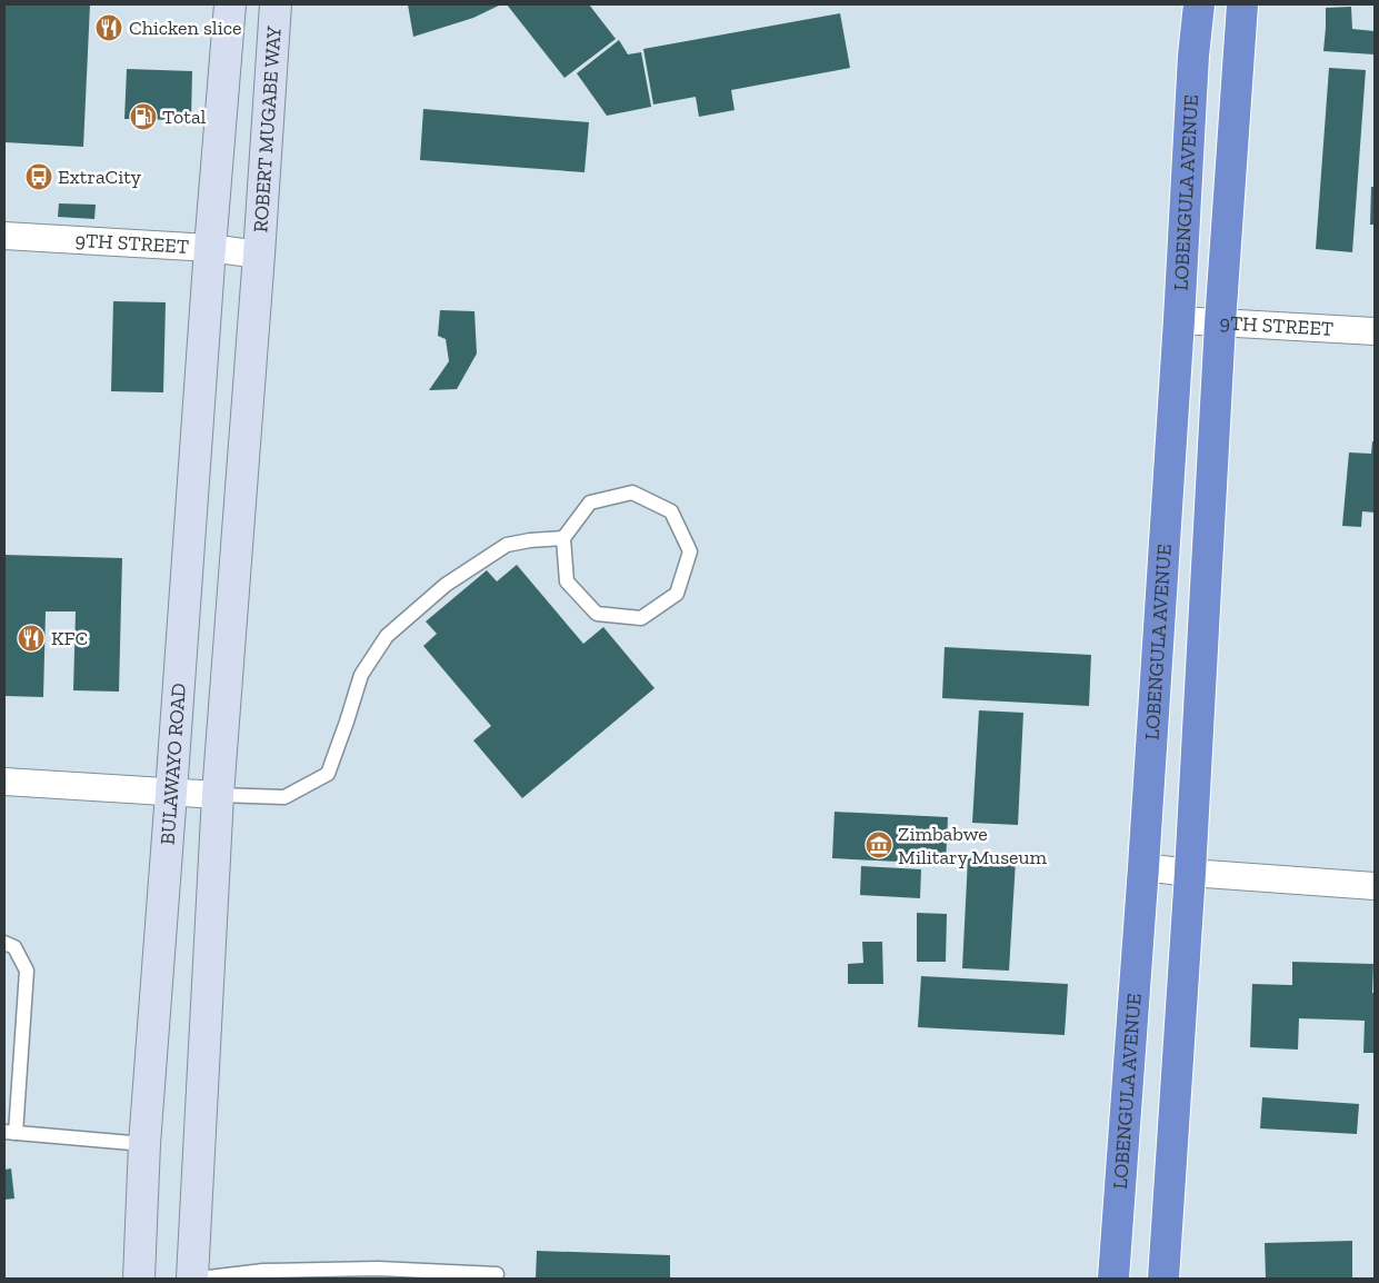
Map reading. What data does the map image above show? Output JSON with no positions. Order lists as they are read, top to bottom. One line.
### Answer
{"streets":{"highway":["LOBENGULA AVENUE"],"street":["ROBERT MUGABE WAY","9TH STREET","BULAWAYO ROAD"]},"crossings":[["ROBERT MUGABE WAY","9TH STREET"],["LOBENGULA AVENUE","9TH STREET"],["9TH STREET","BULAWAYO ROAD"]],"places":{"restaurant":["Chicken slice","KFC"],"fuel station":["Total"],"bus stop":["ExtraCity"],"museum":["Zimbabwe Military Museum"]}}
